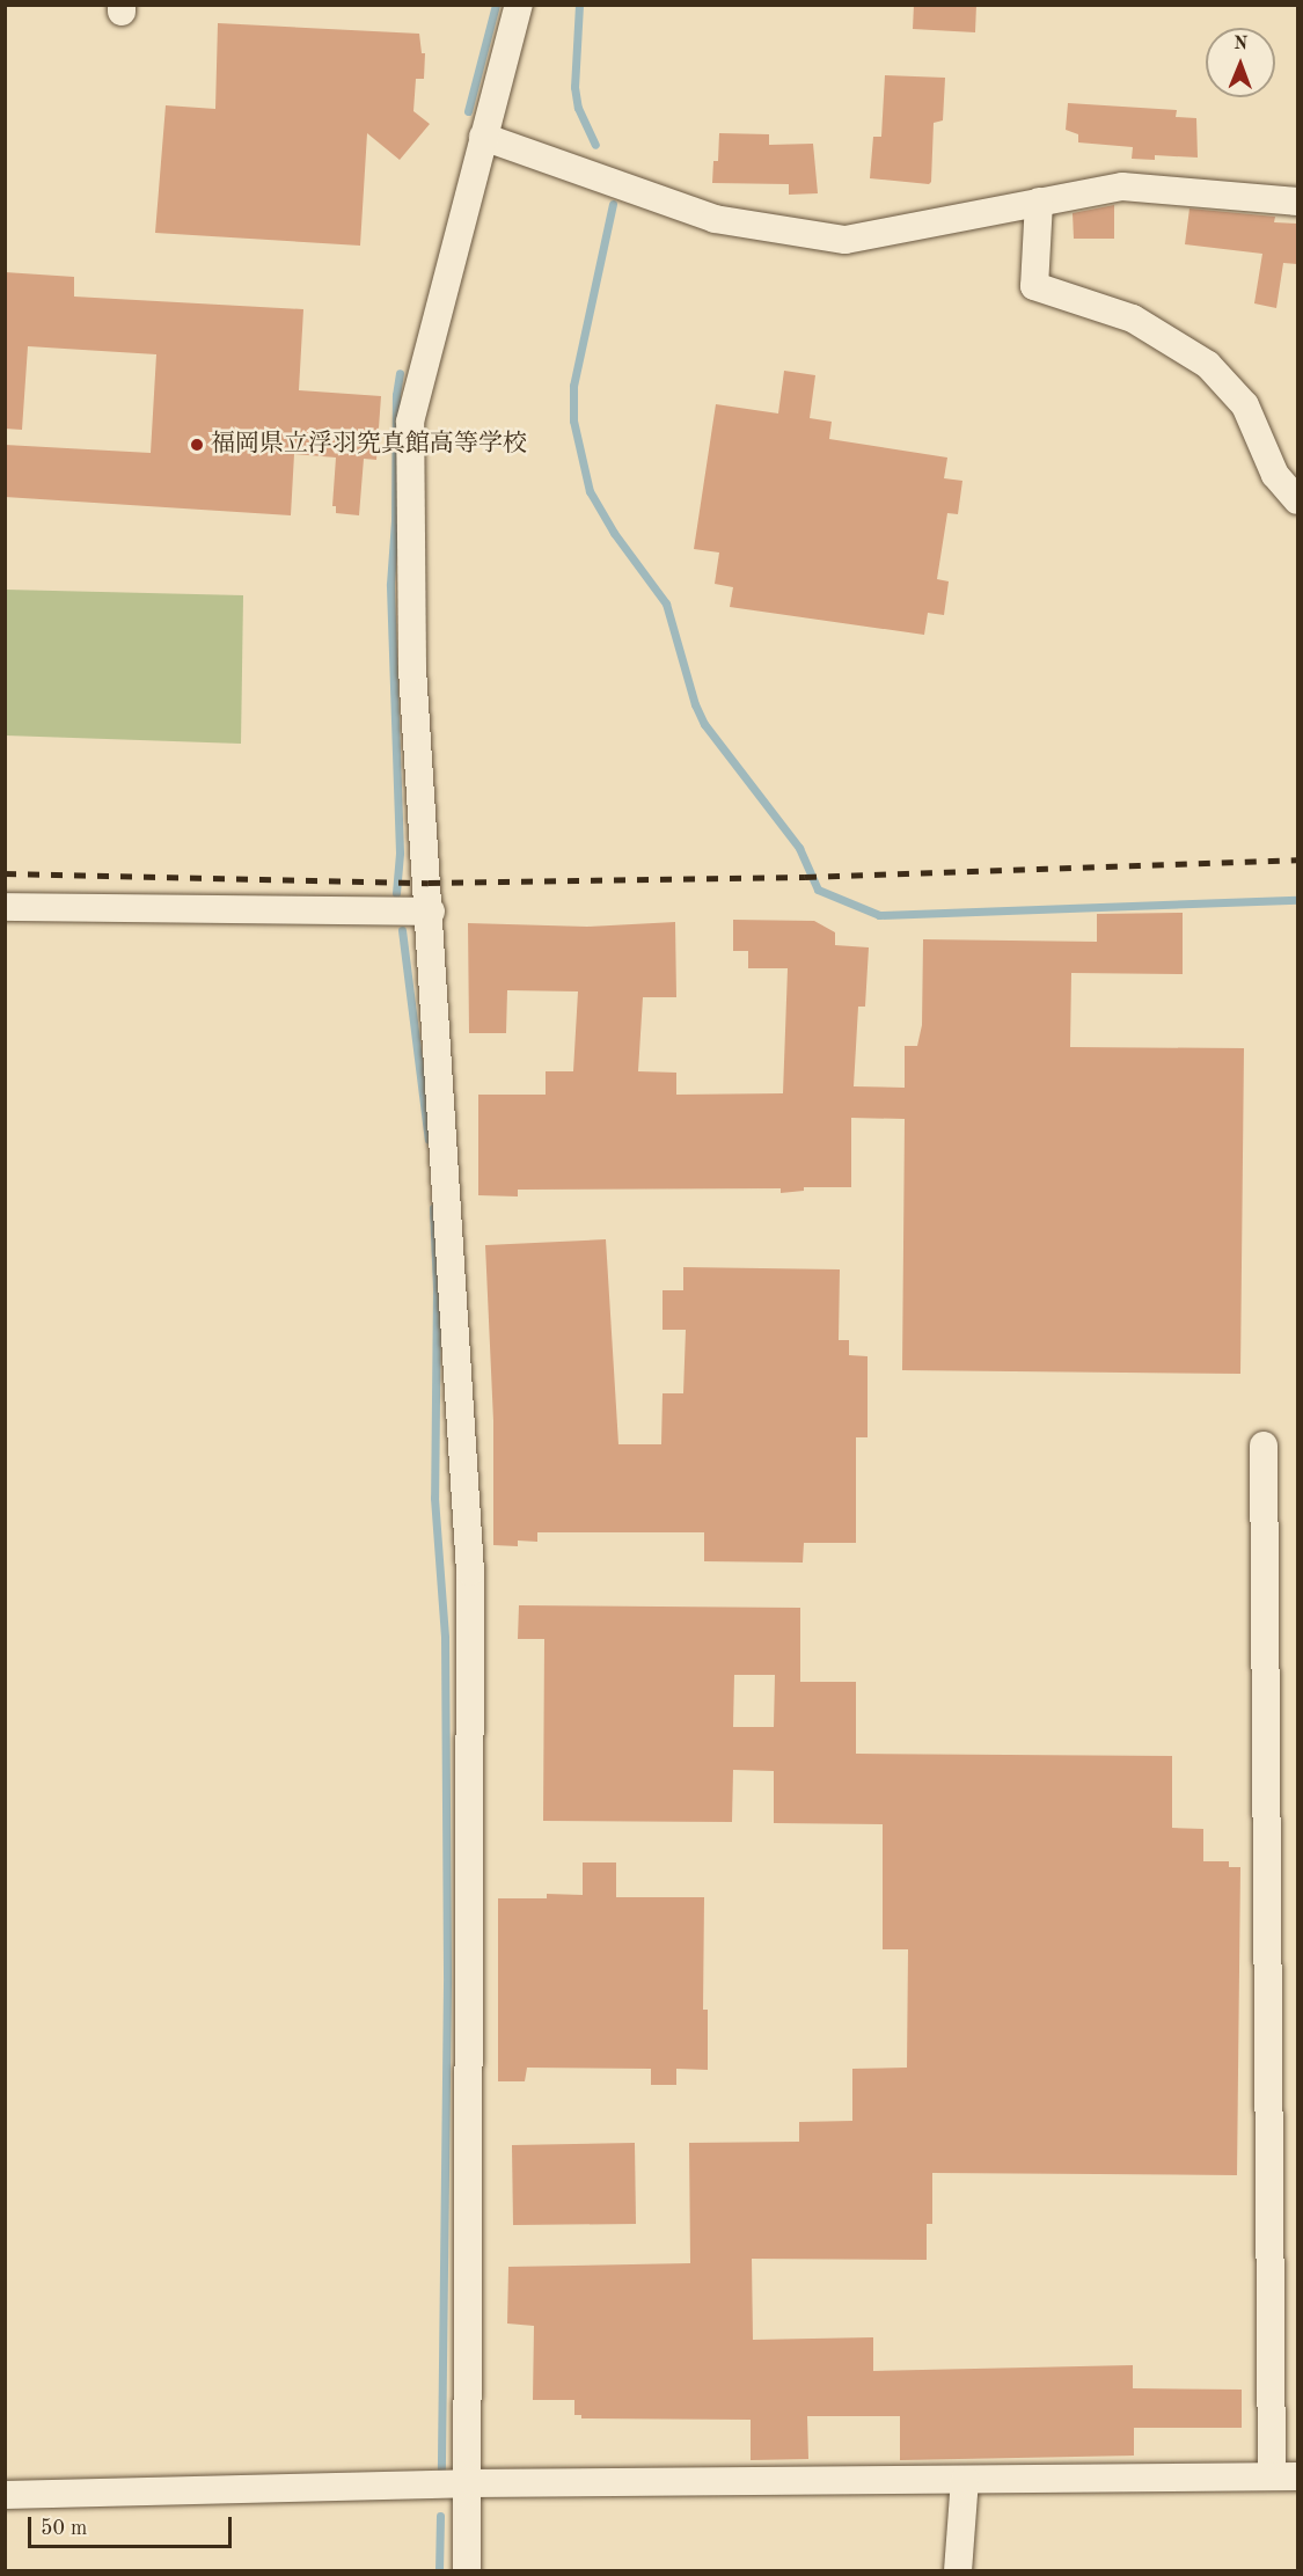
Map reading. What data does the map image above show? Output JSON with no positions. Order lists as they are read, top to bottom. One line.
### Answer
{"places":["福岡県立浮羽究真館高等学校"],"scale_bar":"50 m","north":"top"}
